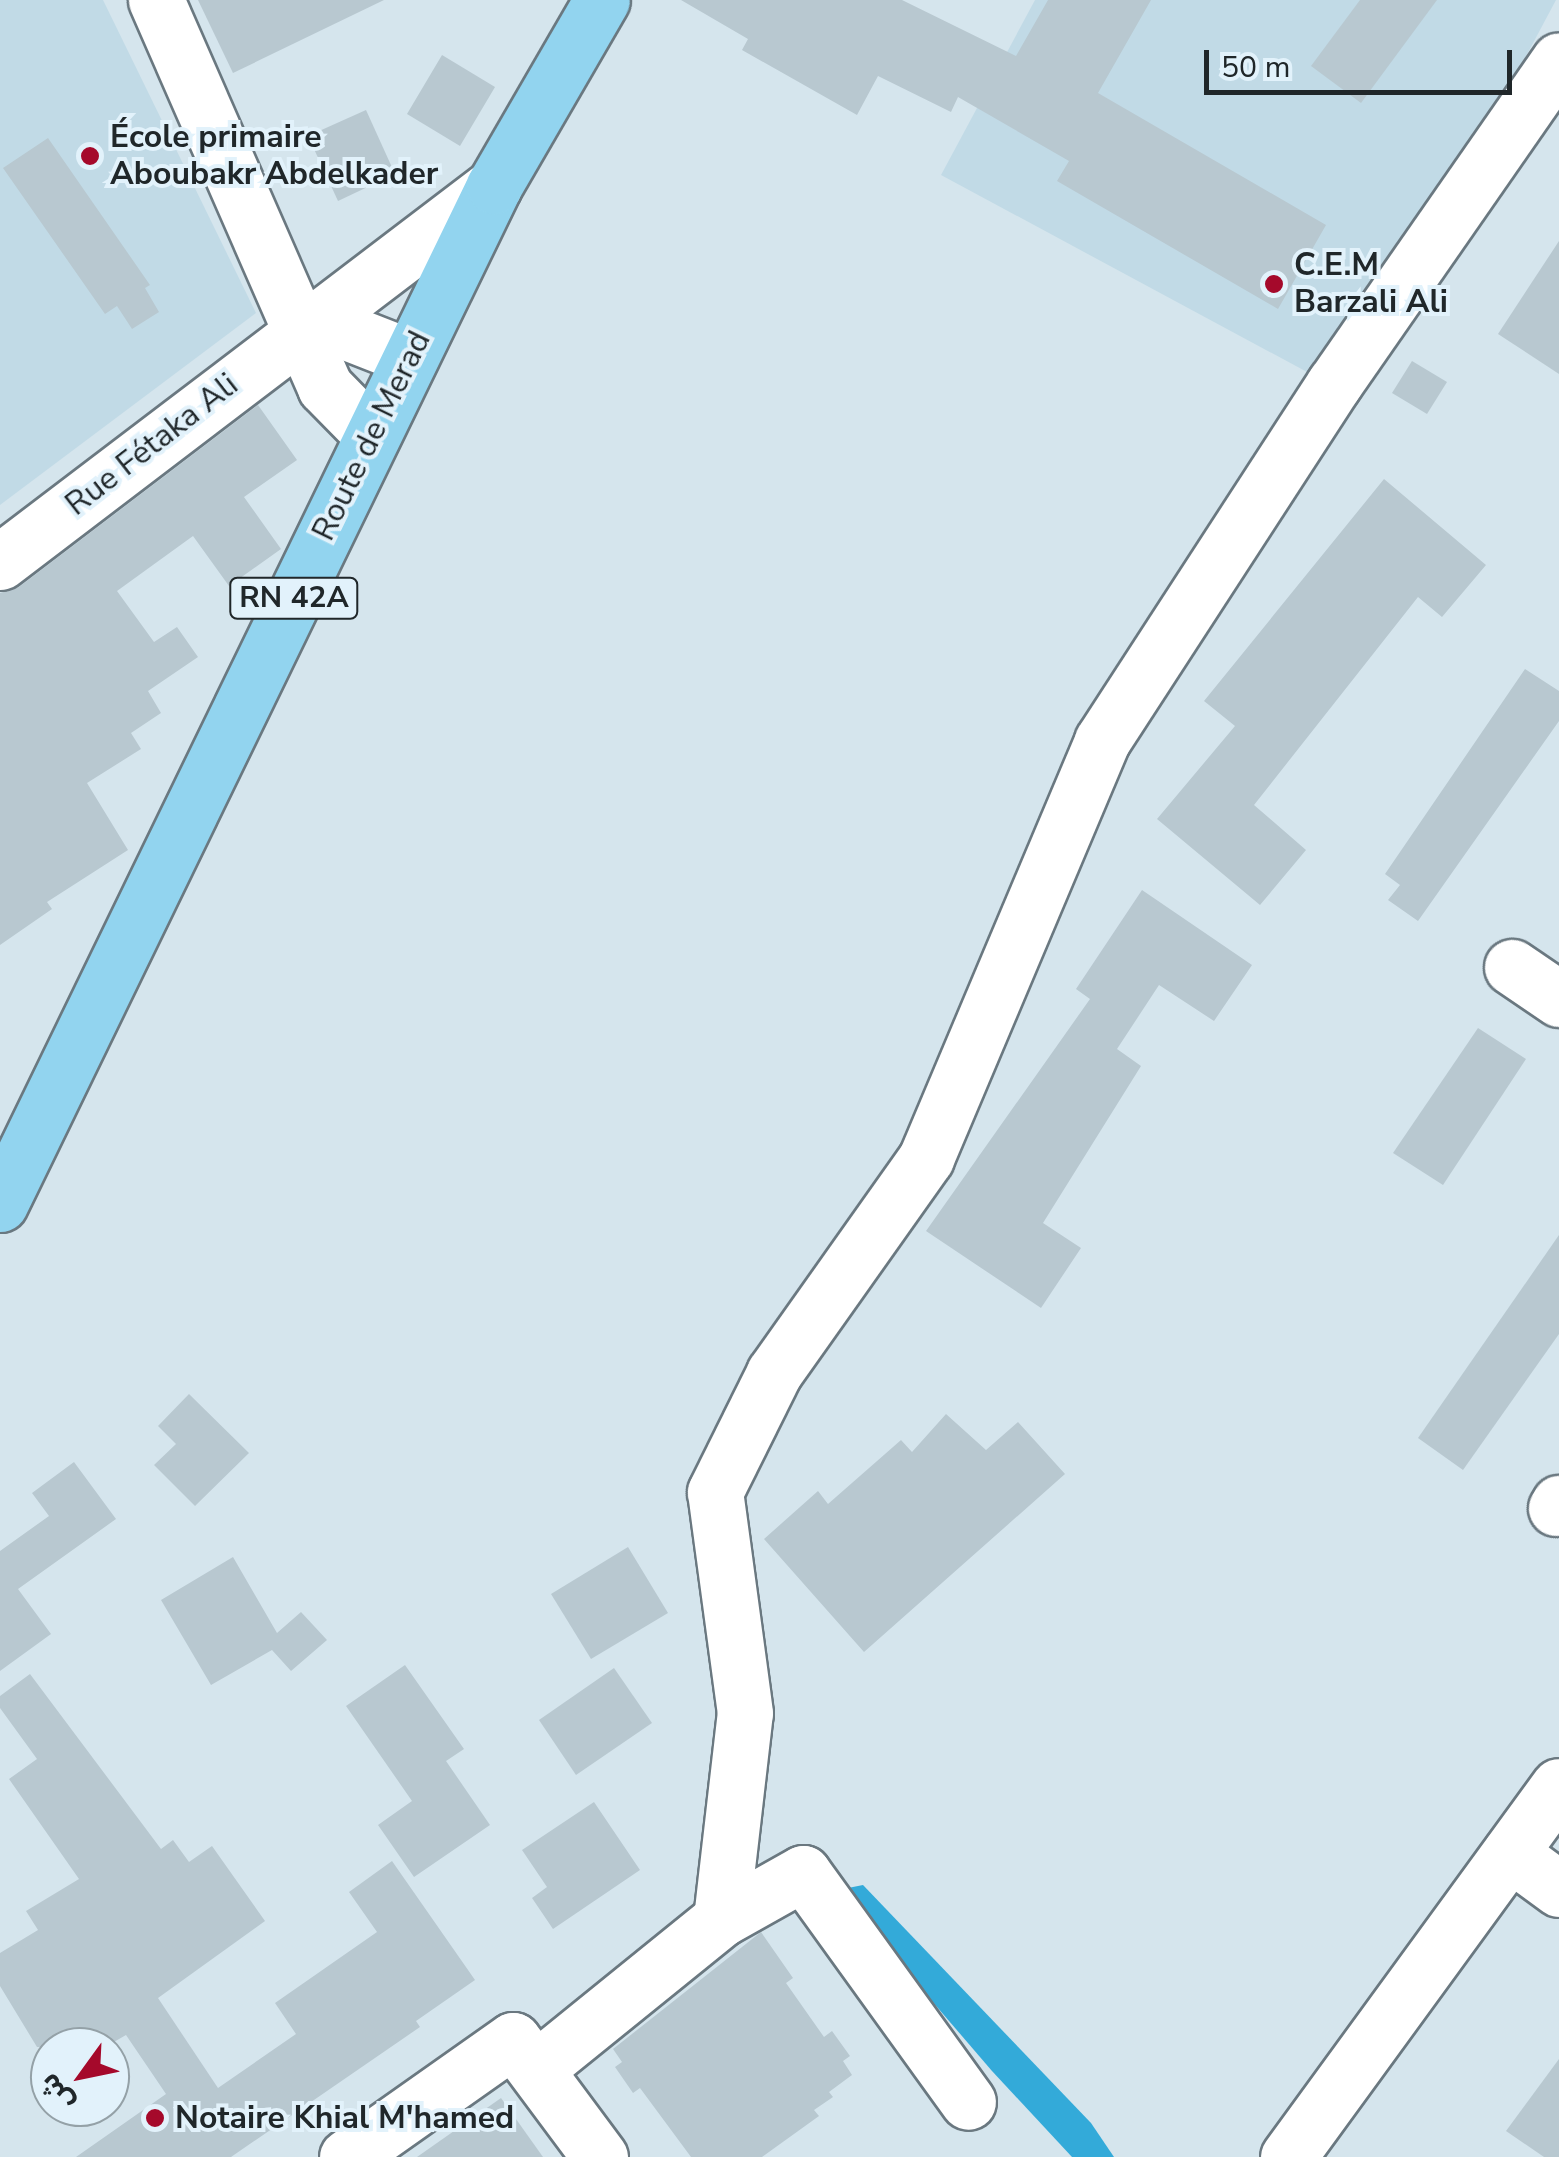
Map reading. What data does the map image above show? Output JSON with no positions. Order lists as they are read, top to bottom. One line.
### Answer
{"streets":{"main road":["Route de Merad","RN 42A"],"street":["Rue Fétaka Ali"]},"crossings":[["Route de Merad","Rue Fétaka Ali"]],"places":["École primaire Aboubakr Abdelkader","C.E.M Barzali Ali","Notaire Khial M'hamed"],"scale_bar":"50 m","north":"bottom left"}
